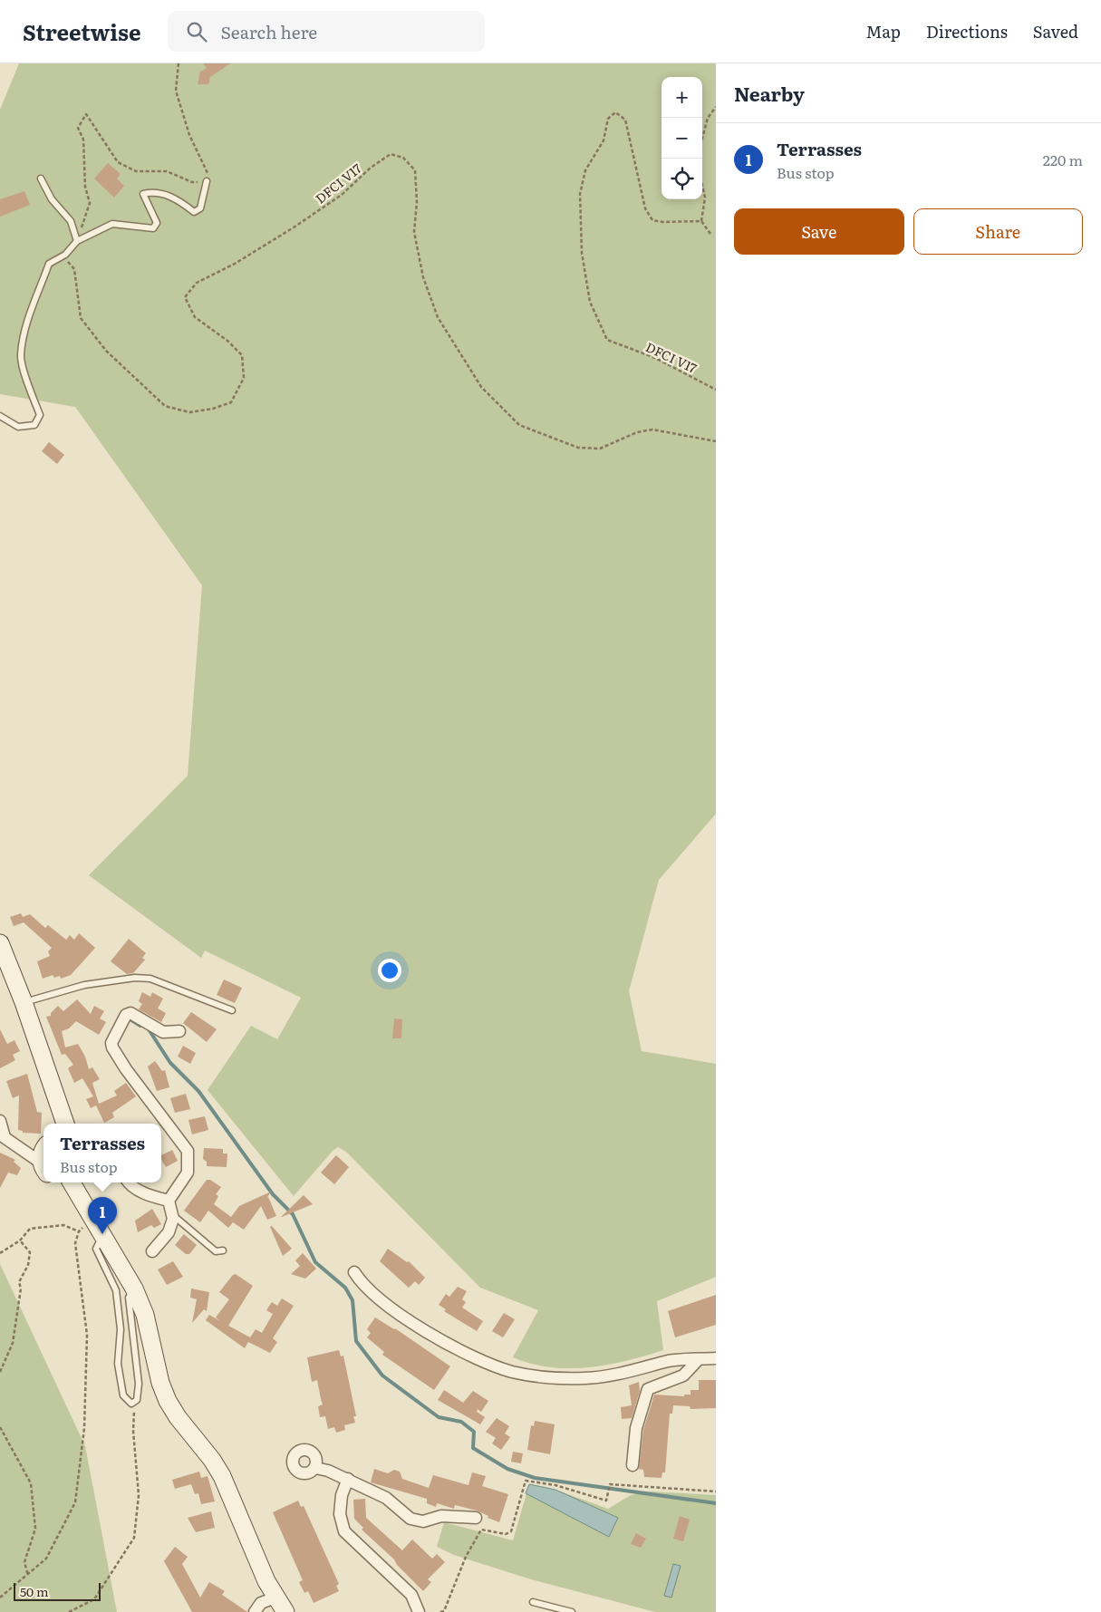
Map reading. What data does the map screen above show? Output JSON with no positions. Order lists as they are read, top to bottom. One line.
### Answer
{"streets":{"path":["DFCI V17"]},"scale_bar":"50 m","page":{"header":"Streetwise","search":"Search here","nav":["Map","Directions","Saved"],"heading":"Nearby","map_buttons":["+","−"],"list":[{"mark":"1","name":"Terrasses","note":"Bus stop","value":"220 m"}],"buttons":["Save","Share"],"popup":["Terrasses","Bus stop"],"pins":"1","scale":"50 m"}}
